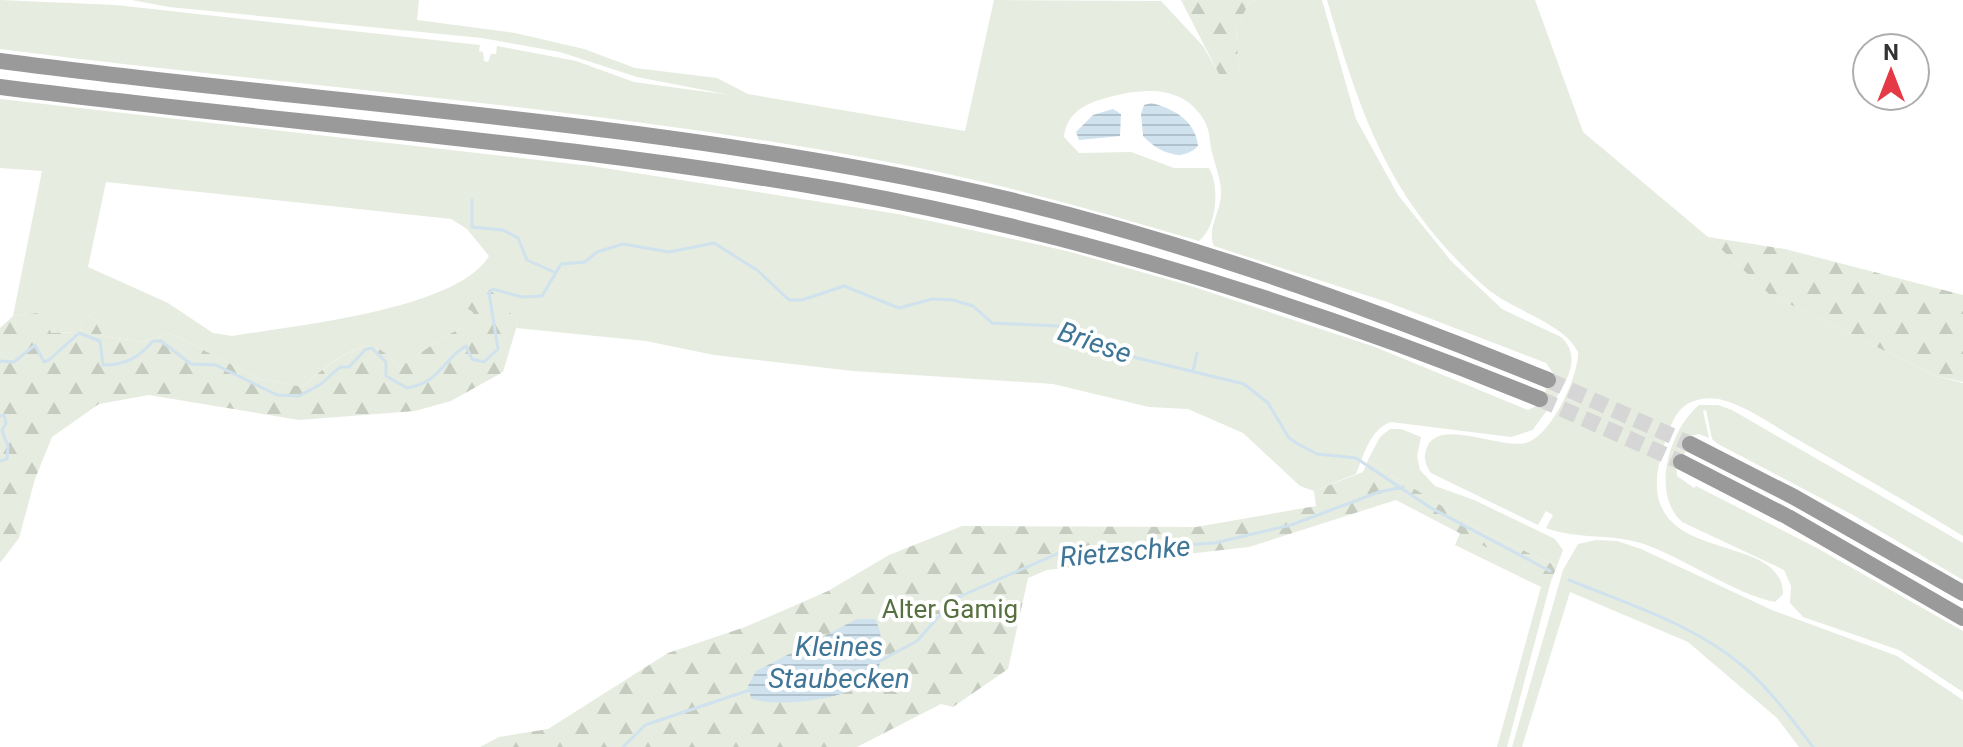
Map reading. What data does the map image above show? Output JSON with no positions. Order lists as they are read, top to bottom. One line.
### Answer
{"water":["Briese","Rietzschke","Kleines Staubecken"],"parks":["Alter Gamig"],"north":"top"}
